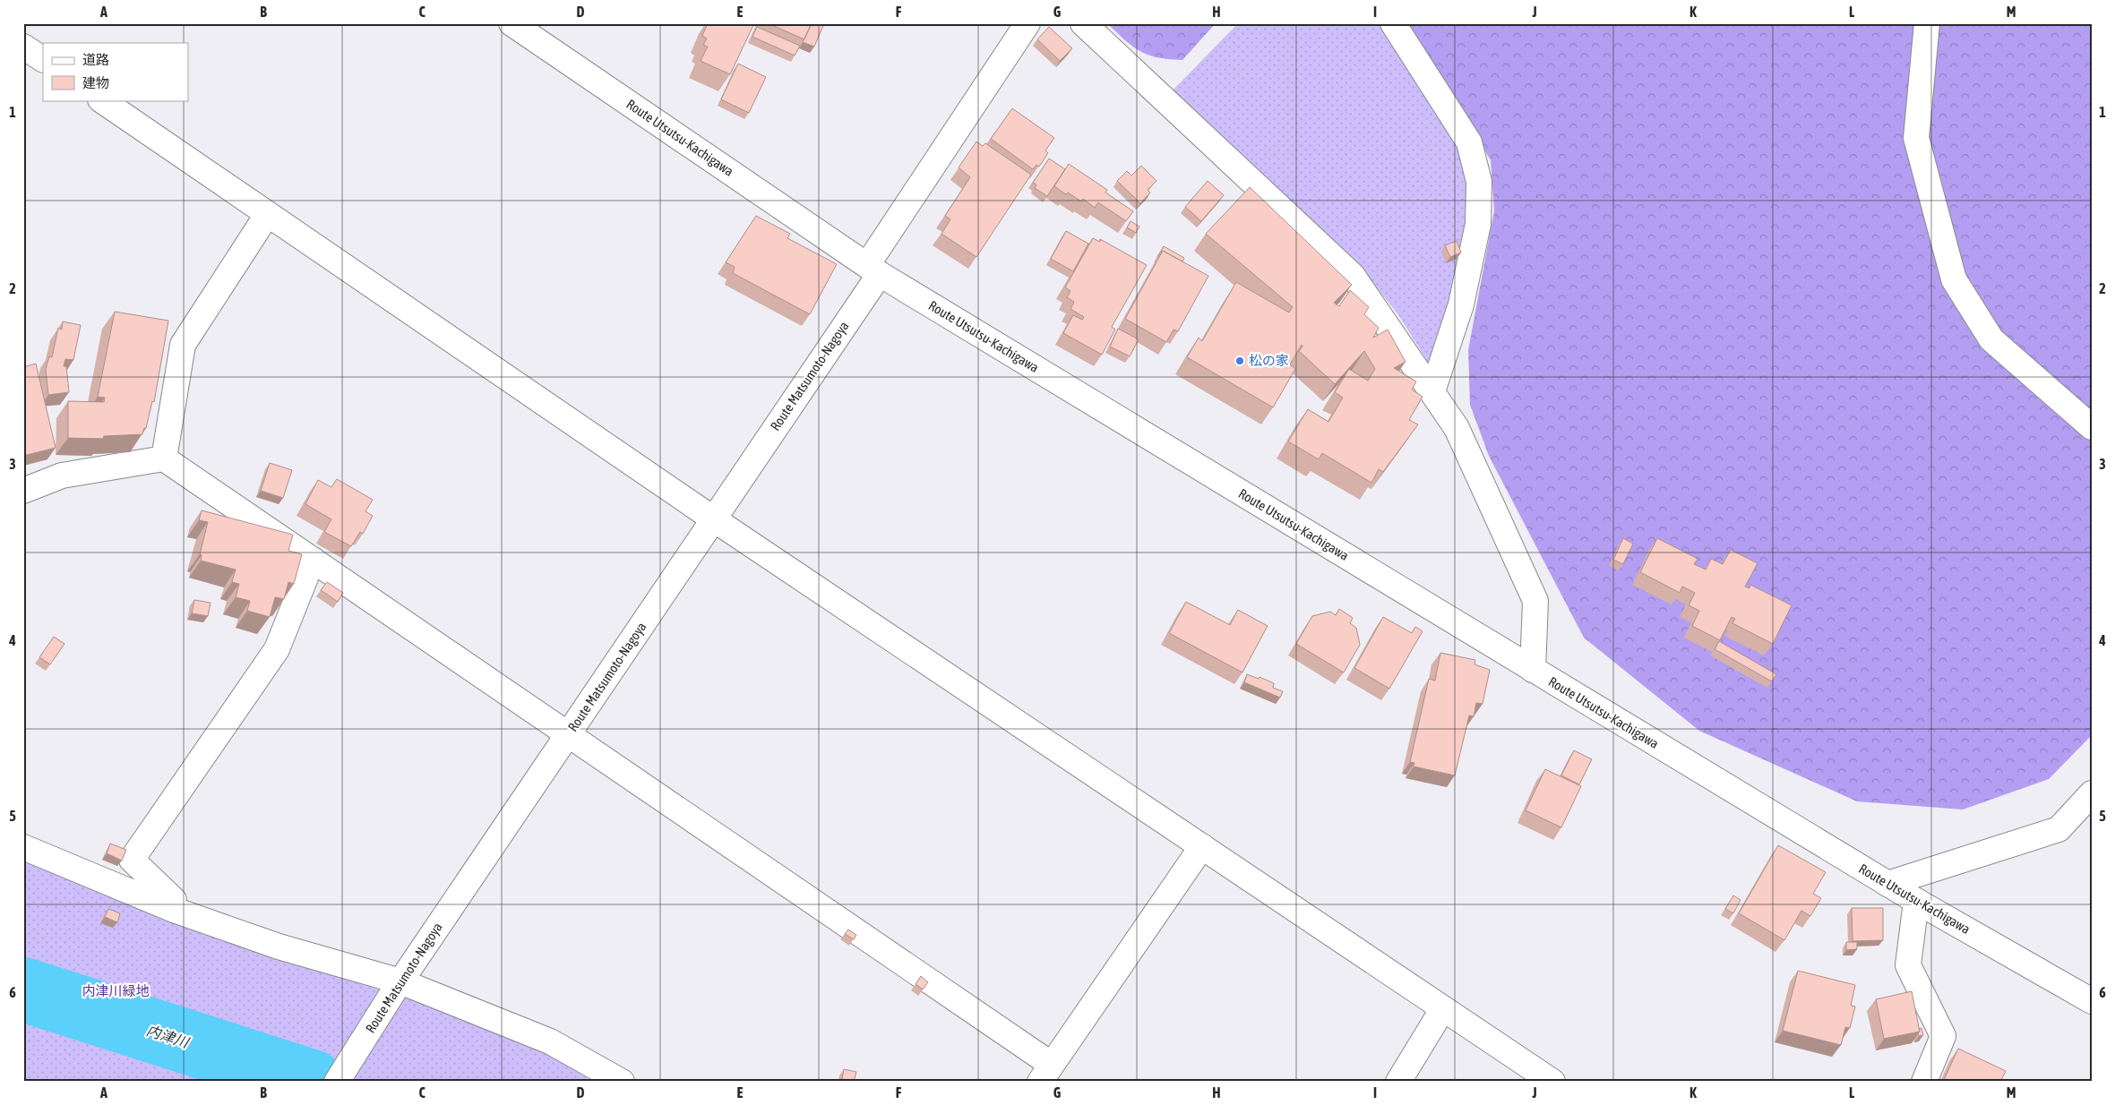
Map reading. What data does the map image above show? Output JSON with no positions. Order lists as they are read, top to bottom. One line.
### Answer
{"streets":{"street":["Route Utsutsu-Kachigawa","Route Matsumoto-Nagoya"]},"crossings":[["Route Utsutsu-Kachigawa","Route Matsumoto-Nagoya"]],"water":["内津川"],"parks":["内津川緑地"],"places":["松の家"],"legend":["道路","建物"],"grid":{"columns":["A","B","C","D","E","F","G","H","I","J","K","L","M"],"rows":["1","2","3","4","5","6"]}}
